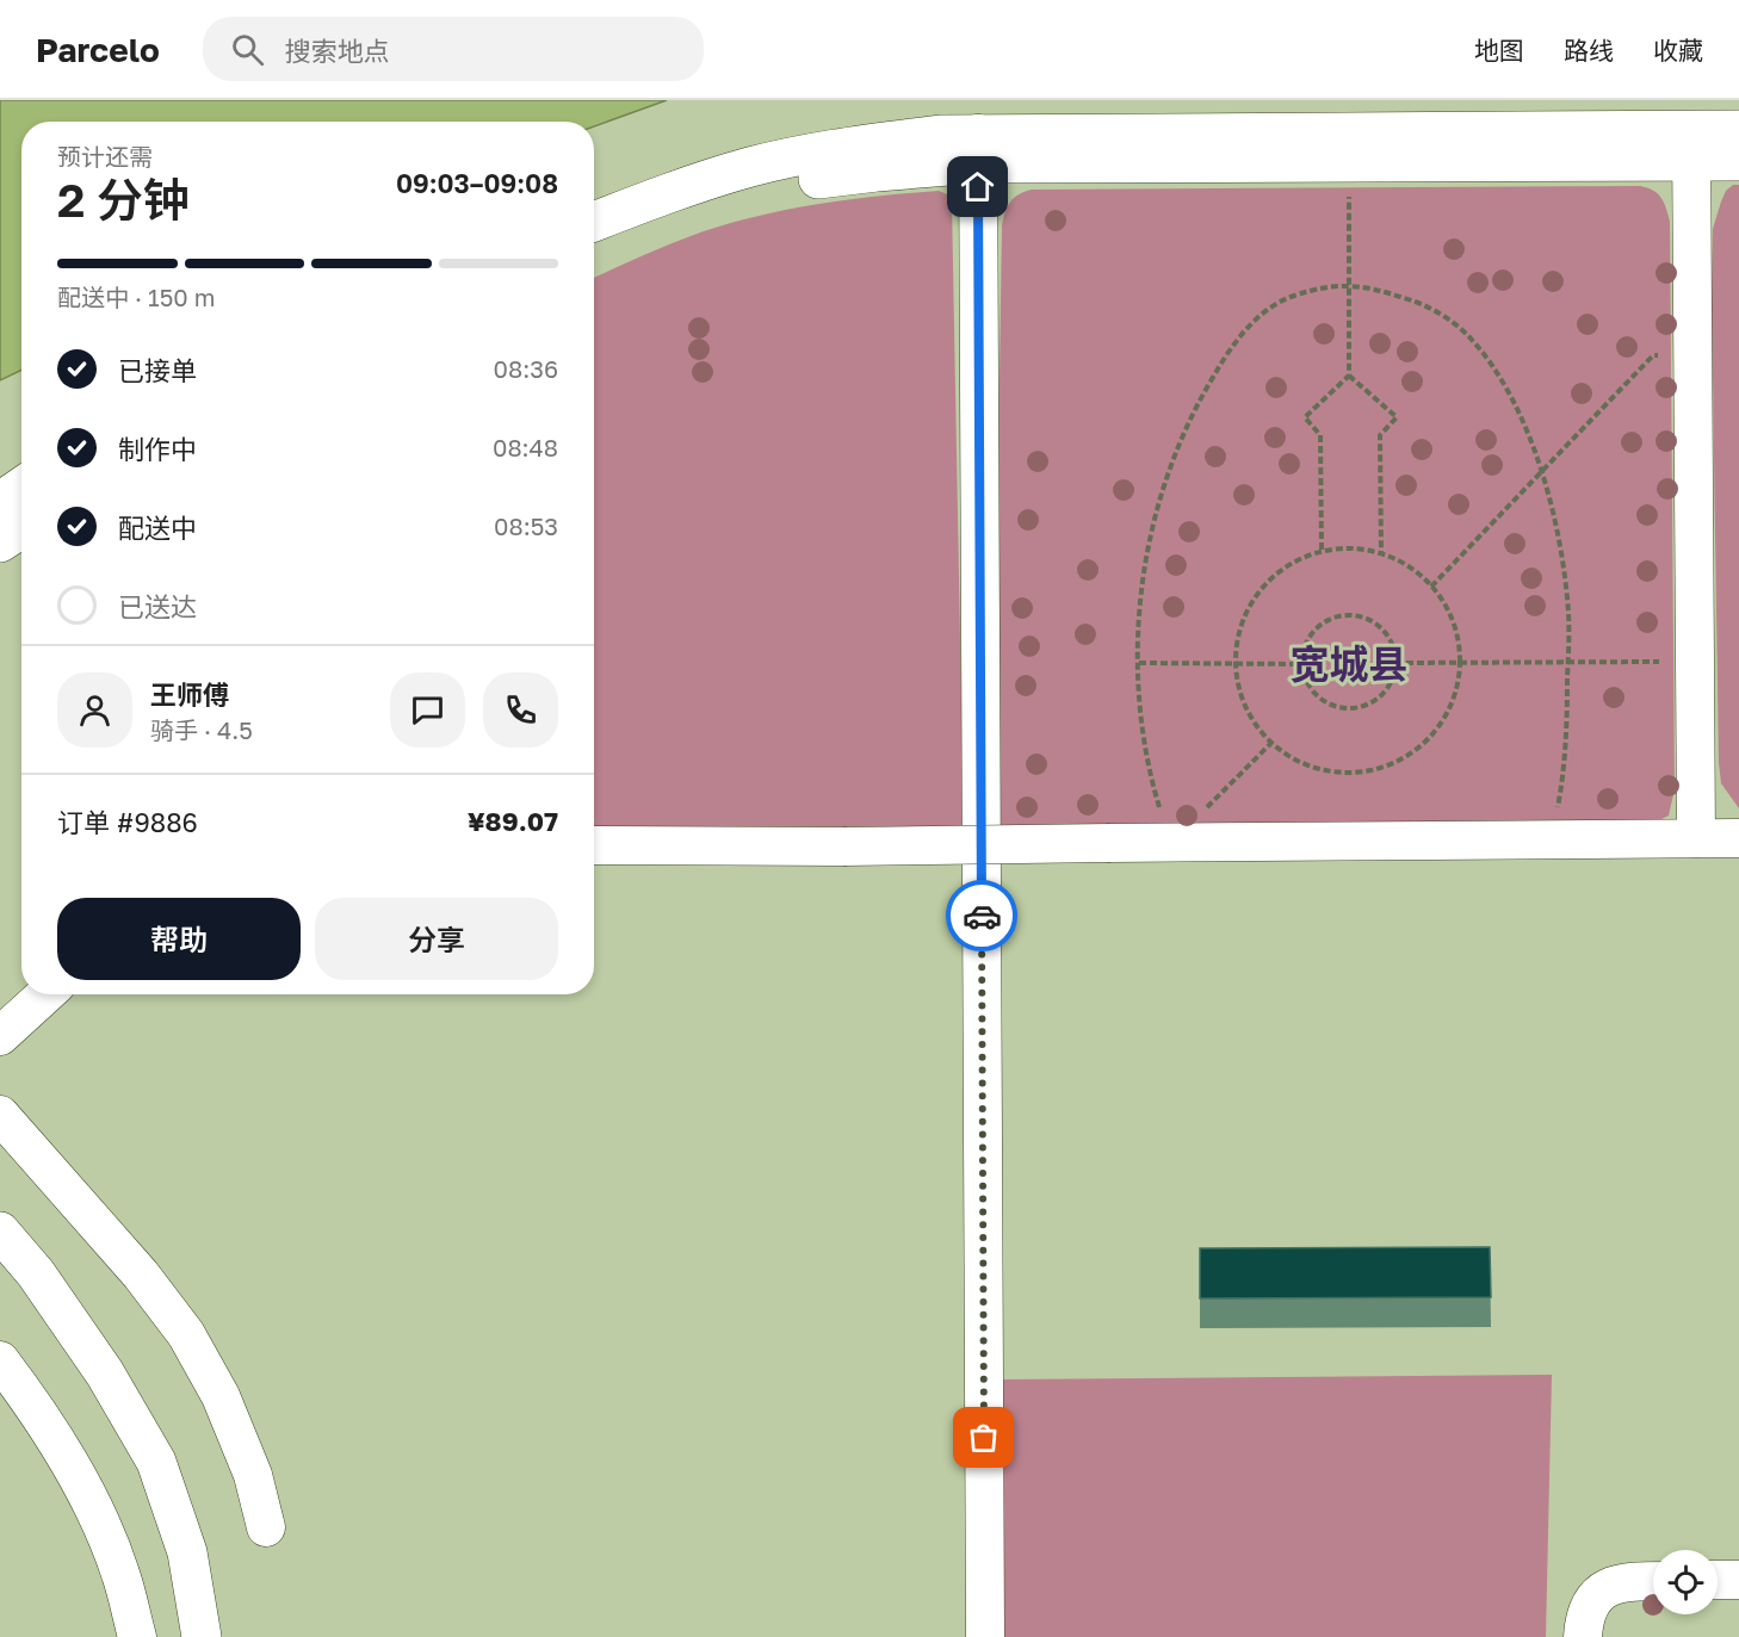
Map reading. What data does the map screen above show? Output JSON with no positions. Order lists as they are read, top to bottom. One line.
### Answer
{"districts":["宽城县"],"page":{"header":"Parcelo","search":"搜索地点","nav":["地图","路线","收藏"],"heading":["2 分钟","预计还需","09:03–09:08"],"panel":["王师傅","骑手 · 4.5","订单 #9886","¥89.07"],"bar":"配送中 · 150 m","list":[["已接单","08:36"],["制作中","08:48"],["配送中","08:53"],"已送达"],"buttons":["帮助","分享"]}}
